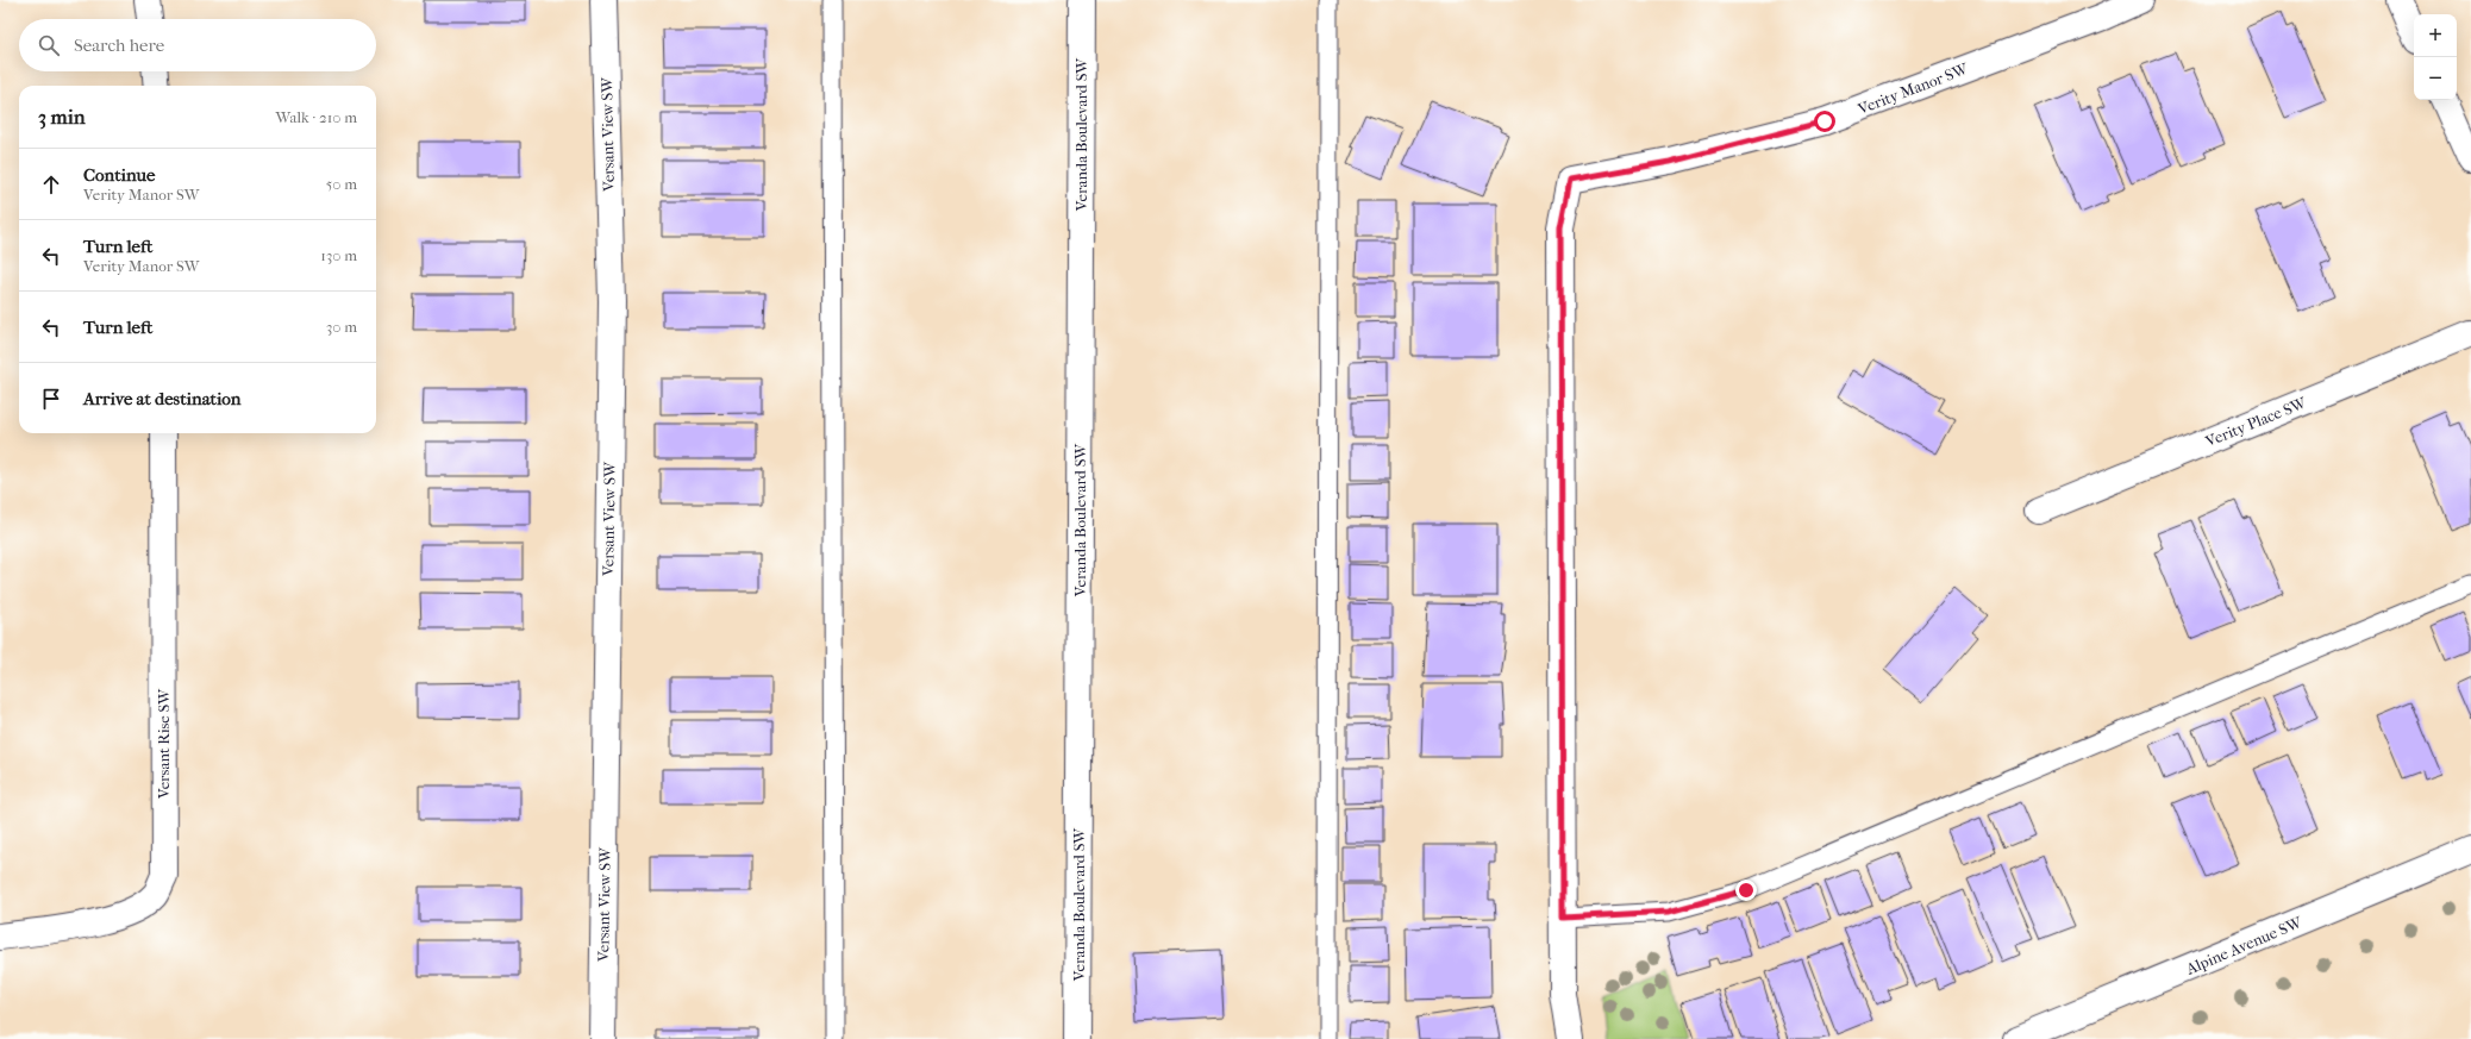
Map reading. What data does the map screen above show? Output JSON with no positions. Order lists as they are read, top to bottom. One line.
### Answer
{"streets":{"street":["Verity Manor SW","Versant View SW","Veranda Boulevard SW","Verity Place SW","Versant Rise SW","Alpine Avenue SW"]},"page":{"map_buttons":["+","−"],"search":"Search here","heading":["3 min","Walk · 210 m"],"list":[["Continue","Verity Manor SW","50 m"],["Turn left","Verity Manor SW","130 m"],["Turn left","30 m"],"Arrive at destination"]}}
